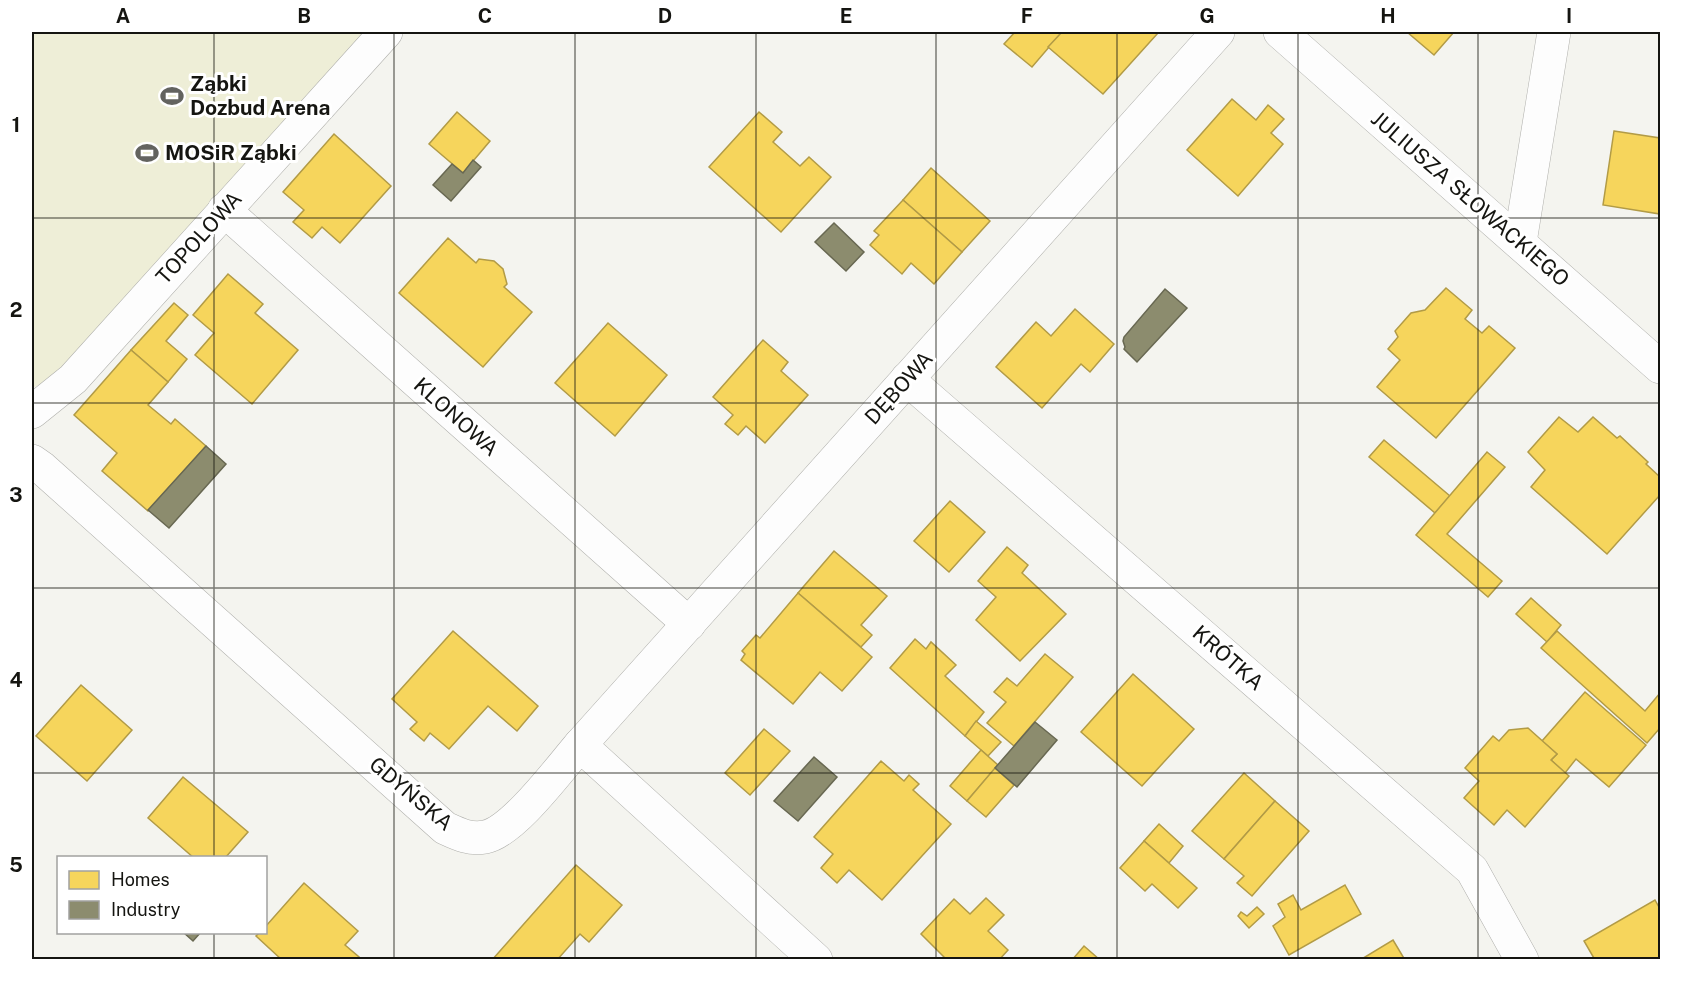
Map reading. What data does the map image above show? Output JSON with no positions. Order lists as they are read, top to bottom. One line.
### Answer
{"streets":{"street":["JULIUSZA SŁOWACKIEGO","TOPOLOWA","DĘBOWA","KLONOWA","KRÓTKA","GDYŃSKA"]},"crossings":[["TOPOLOWA","KLONOWA"],["DĘBOWA","KLONOWA"],["DĘBOWA","KRÓTKA"],["DĘBOWA","GDYŃSKA"]],"places":{"sports":["Ząbki Dozbud Arena","MOSiR Ząbki"]},"legend":["Homes","Industry"],"grid":{"columns":["A","B","C","D","E","F","G","H","I"],"rows":["1","2","3","4","5"]}}
